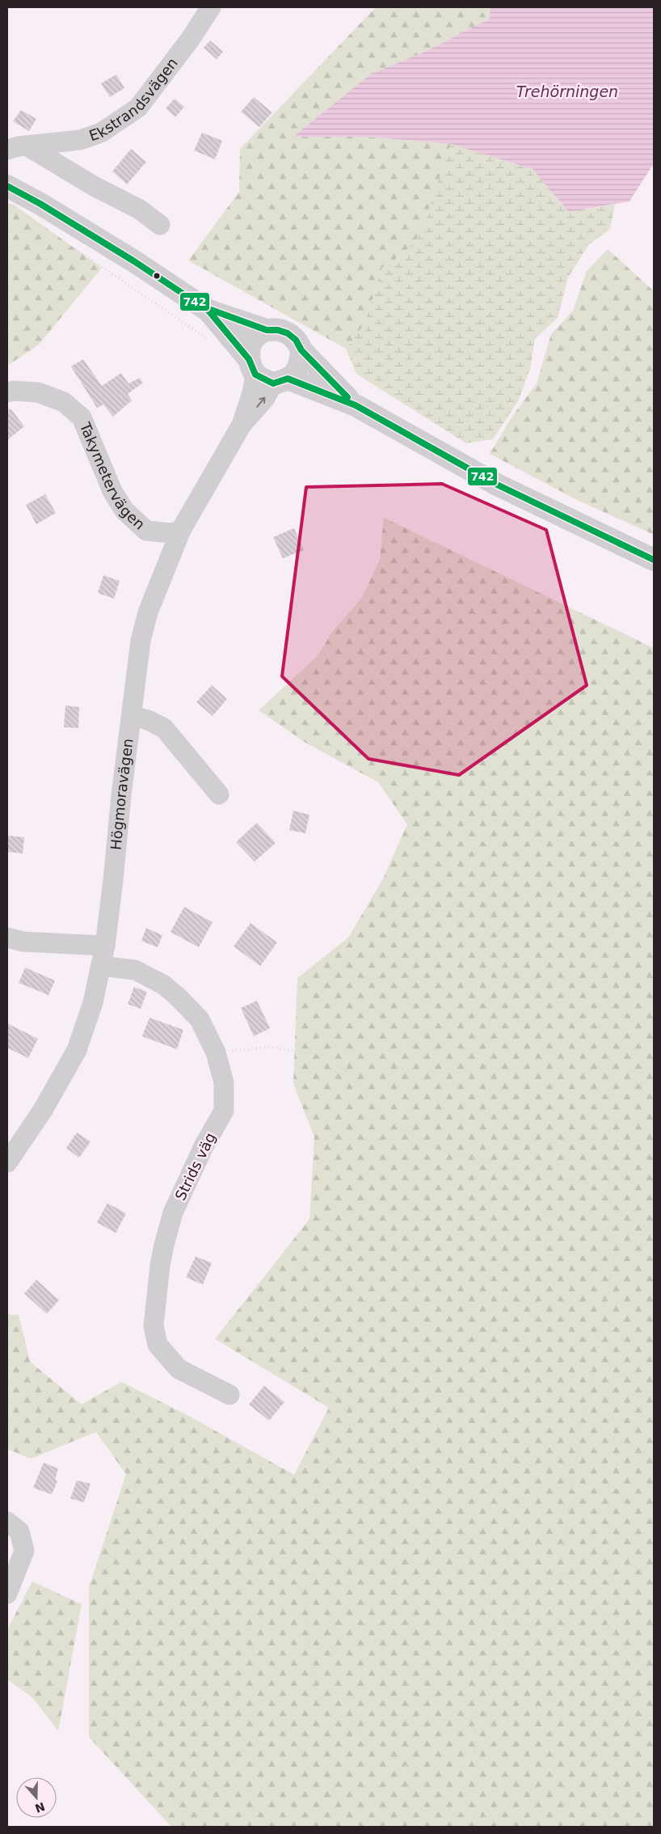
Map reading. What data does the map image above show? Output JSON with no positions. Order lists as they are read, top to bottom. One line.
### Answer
{"streets":{"street":["Ekstrandsvägen","Takymetervägen","Högmoravägen","Strids väg"]},"crossings":[["Takymetervägen","Högmoravägen"],["Högmoravägen","Strids väg"]],"water":["Trehörningen"],"lines":["transit line 742"],"north":"bottom"}
